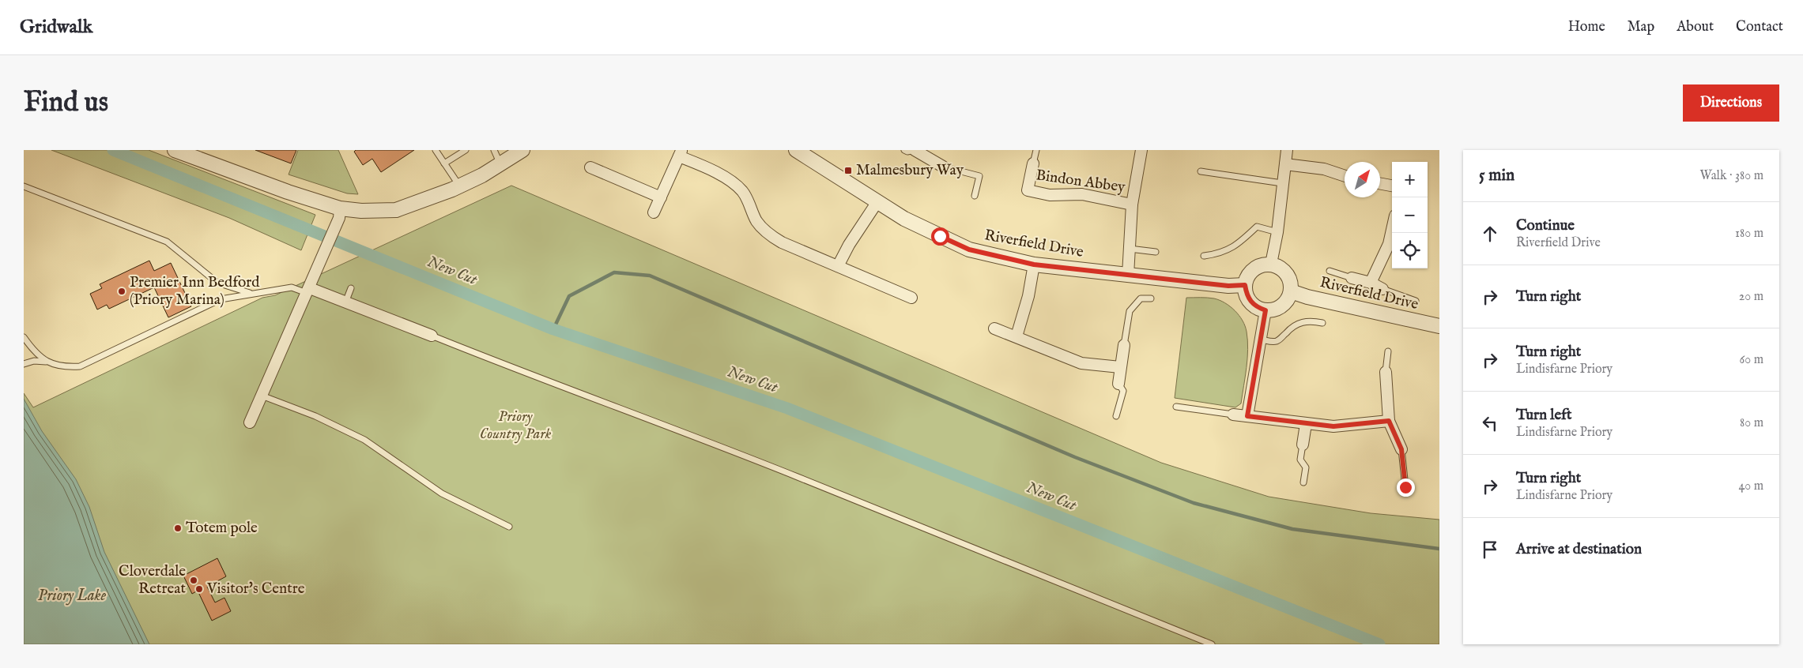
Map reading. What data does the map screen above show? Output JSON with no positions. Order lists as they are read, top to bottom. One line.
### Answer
{"streets":{"street":["Bindon Abbey","Riverfield Drive"]},"crossings":[["Bindon Abbey","Riverfield Drive"]],"water":["New Cut","Priory Lake"],"parks":["Priory Country Park"],"places":{"transit":["Malmesbury Way"],"other":["Premier Inn Bedford (Priory Marina)","Totem pole","Cloverdale Retreat","Visitor's Centre"]},"north":"top right","page":{"header":"Gridwalk","nav":["Home","Map","About","Contact"],"buttons":"Directions","title":"Find us","heading":["5 min","Walk · 380 m"],"map_buttons":["+","−"],"list":[["Continue","Riverfield Drive","180 m"],["Turn right","20 m"],["Turn right","Lindisfarne Priory","60 m"],["Turn left","Lindisfarne Priory","80 m"],["Turn right","Lindisfarne Priory","40 m"],"Arrive at destination"]}}
